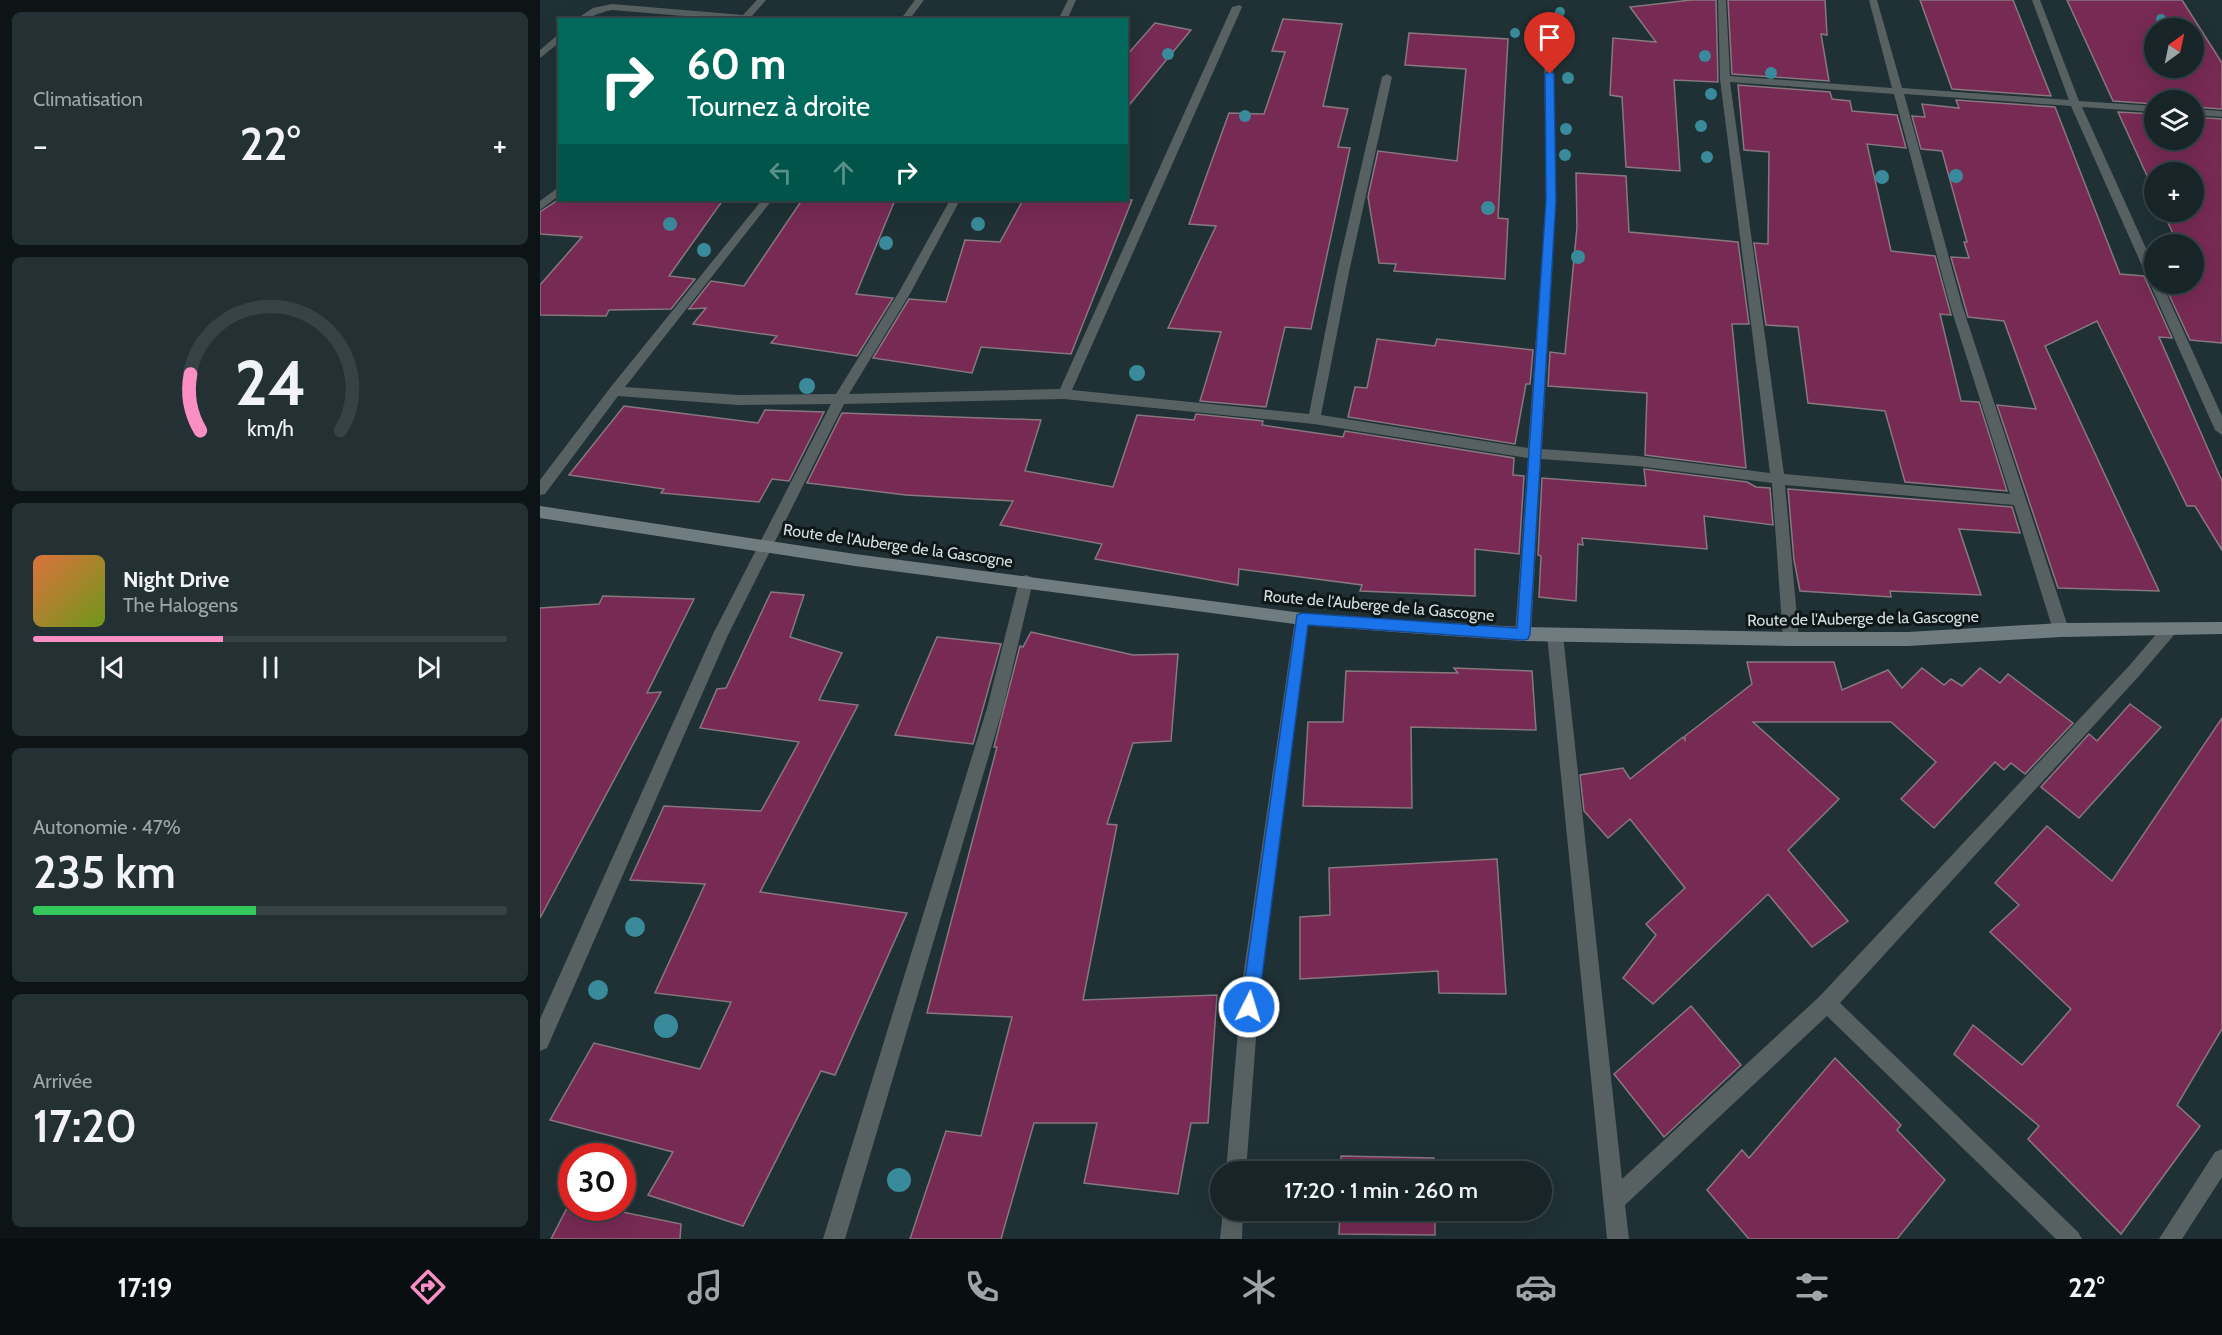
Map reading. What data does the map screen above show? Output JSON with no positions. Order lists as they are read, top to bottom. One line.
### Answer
{"streets":{"street":["Route de l'Auberge de la Gascogne"]},"north":"top right","page":{"tile":["Climatisation",["Autonomie · 47%","235 km"],["Arrivée","17:20"]],"map_buttons":["+","−"],"turn":["60 m","Tournez à droite"],"heat":["−","22°","+"],"song":["Night Drive","The Halogens"],"limit":"30","trip":"17:20 · 1 min · 260 m","tabs":["17:19","22°"],"gauge":["24","km/h"]}}
